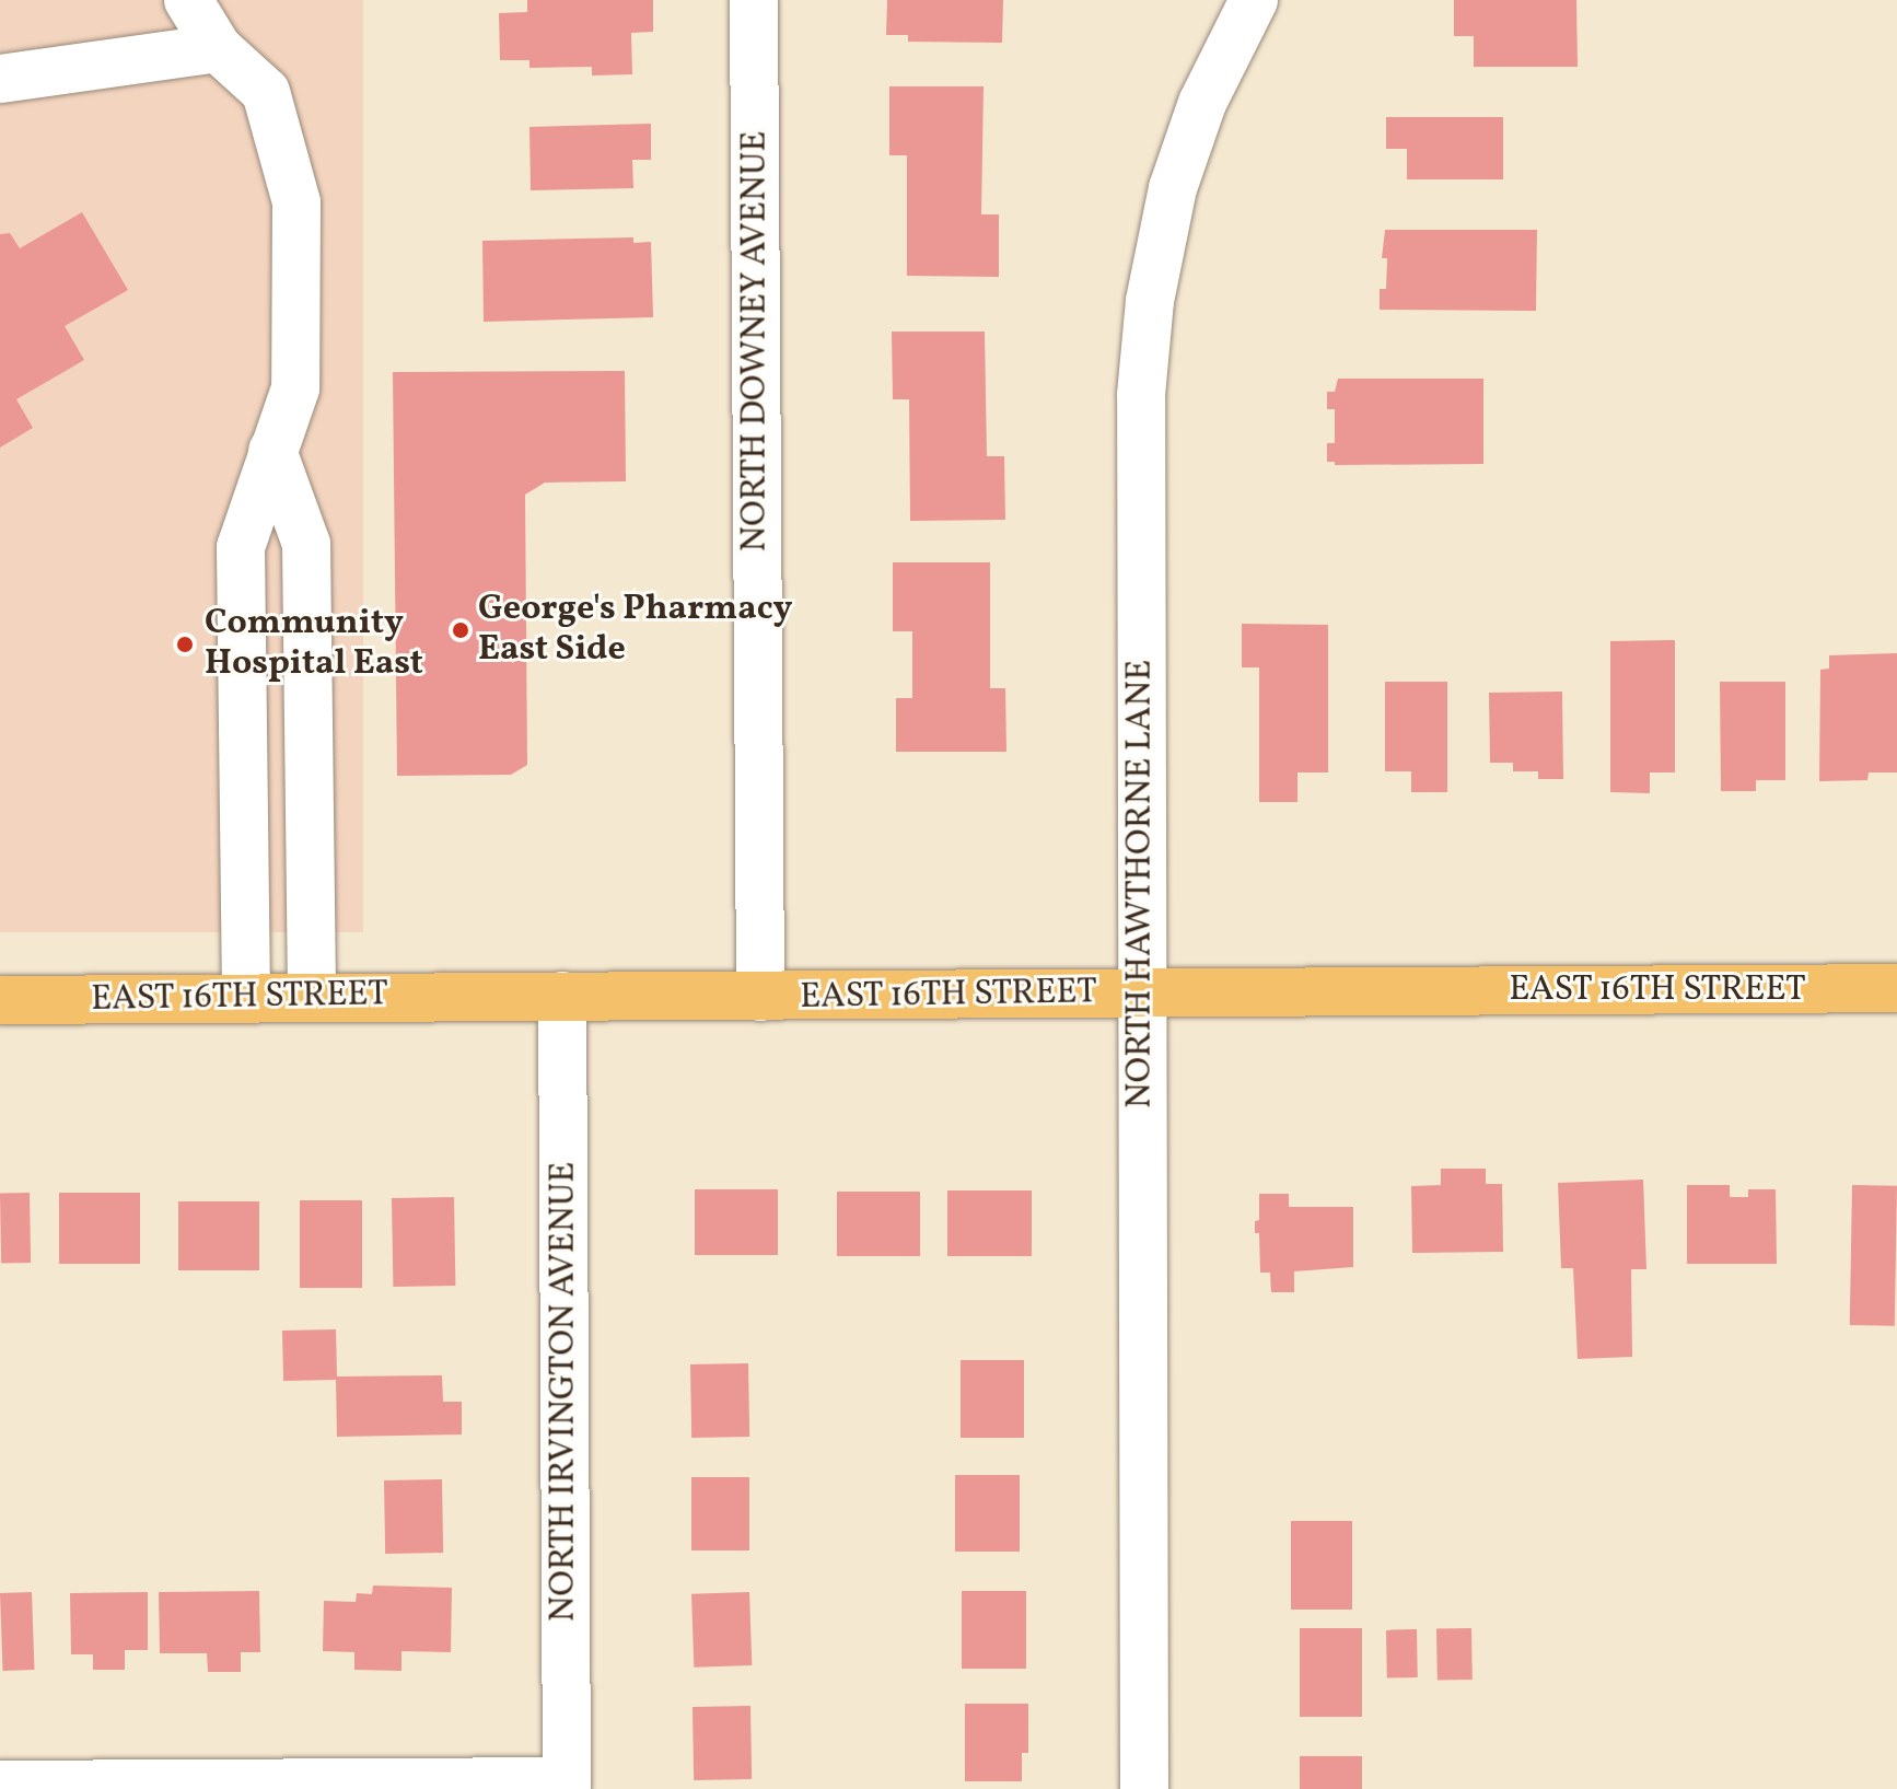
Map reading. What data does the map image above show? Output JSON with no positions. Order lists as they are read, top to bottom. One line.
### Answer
{"streets":{"main road":["EAST 16TH STREET"],"street":["NORTH DOWNEY AVENUE","NORTH HAWTHORNE LANE","NORTH IRVINGTON AVENUE"]},"crossings":[["NORTH DOWNEY AVENUE","EAST 16TH STREET"],["NORTH HAWTHORNE LANE","EAST 16TH STREET"],["EAST 16TH STREET","NORTH IRVINGTON AVENUE"]],"places":["George's Pharmacy East Side","Community Hospital East"]}
